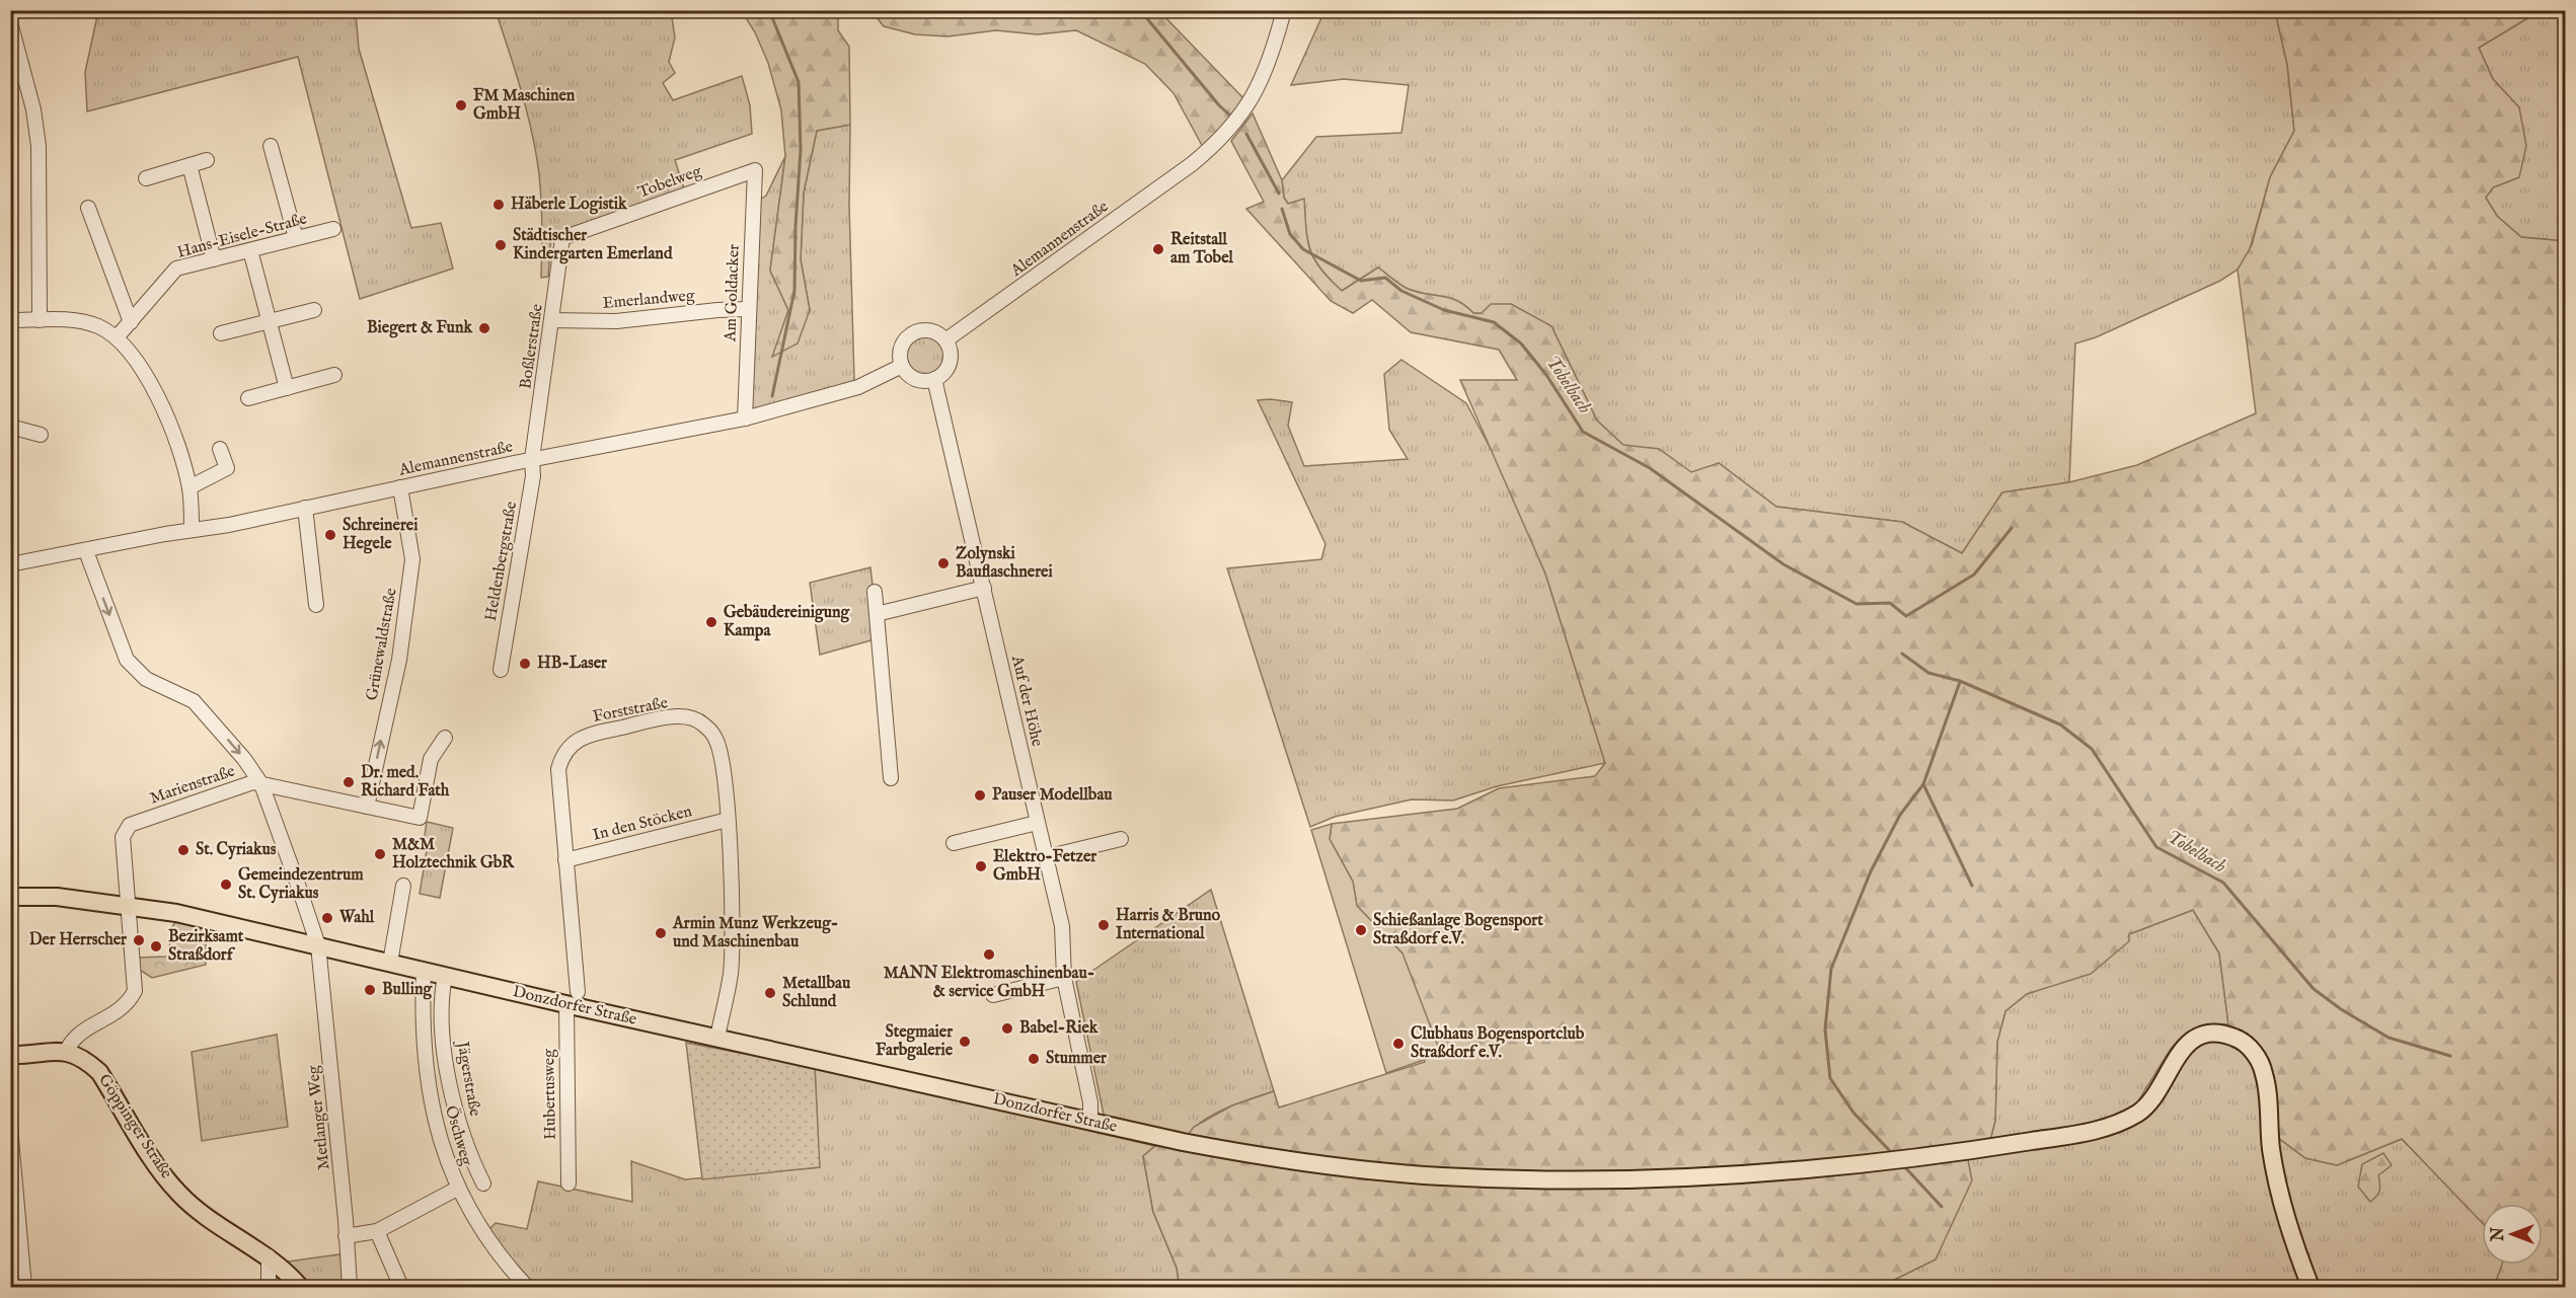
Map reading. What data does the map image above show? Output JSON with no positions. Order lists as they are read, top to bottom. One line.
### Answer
{"streets":{"main road":["Donzdorfer Straße","Göppinger Straße"],"street":["Tobelweg","Hans-Eisele-Straße","Alemannenstraße","Am Goldacker","Emerlandweg","Boßlerstraße","Heldenbergstraße","Grünewaldstraße","Auf der Höhe","Forststraße","Marienstraße","In den Stöcken","Jägerstraße","Hubertusweg","Metlanger Weg","Öschweg"]},"crossings":[["Tobelweg","Am Goldacker"],["Tobelweg","Boßlerstraße"],["Alemannenstraße","Am Goldacker"],["Alemannenstraße","Boßlerstraße"],["Alemannenstraße","Heldenbergstraße"],["Alemannenstraße","Grünewaldstraße"],["Alemannenstraße","Auf der Höhe"],["Alemannenstraße","Metlanger Weg"],["Am Goldacker","Emerlandweg"],["Emerlandweg","Boßlerstraße"],["Boßlerstraße","Heldenbergstraße"],["Grünewaldstraße","Marienstraße"],["Auf der Höhe","Donzdorfer Straße"],["Forststraße","In den Stöcken"],["Forststraße","Donzdorfer Straße"],["Forststraße","Hubertusweg"],["Marienstraße","Donzdorfer Straße"],["Marienstraße","Metlanger Weg"],["Marienstraße","Göppinger Straße"],["Donzdorfer Straße","Jägerstraße"],["Donzdorfer Straße","Hubertusweg"],["Donzdorfer Straße","Metlanger Weg"],["Donzdorfer Straße","Öschweg"]],"one_way":["Metlanger Weg"],"water":["Tobelbach"],"places":["FM Maschinen GmbH","Häberle Logistik","Städtischer Kindergarten Emerland","Reitstall am Tobel","Biegert & Funk","Schreinerei Hegele","Zolynski Bauflaschnerei","Gebäudereinigung Kampa","HB-Laser","Dr. med. Richard Fath","Pauser Modellbau","St. Cyriakus","M&M Holztechnik GbR","Elektro-Fetzer GmbH","Gemeindezentrum St. Cyriakus","Wahl","Harris & Bruno International","Schießanlage Bogensport Straßdorf e.V.","Armin Munz Werkzeug- und Maschinenbau","Der Herrscher","Bezirksamt Straßdorf","MANN Elektromaschinenbau- & service GmbH","Bulling","Metallbau Schlund","Babel-Riek","Stegmaier Farbgalerie","Clubhaus Bogensportclub Straßdorf e.V.","Stummer"],"north":"left"}
